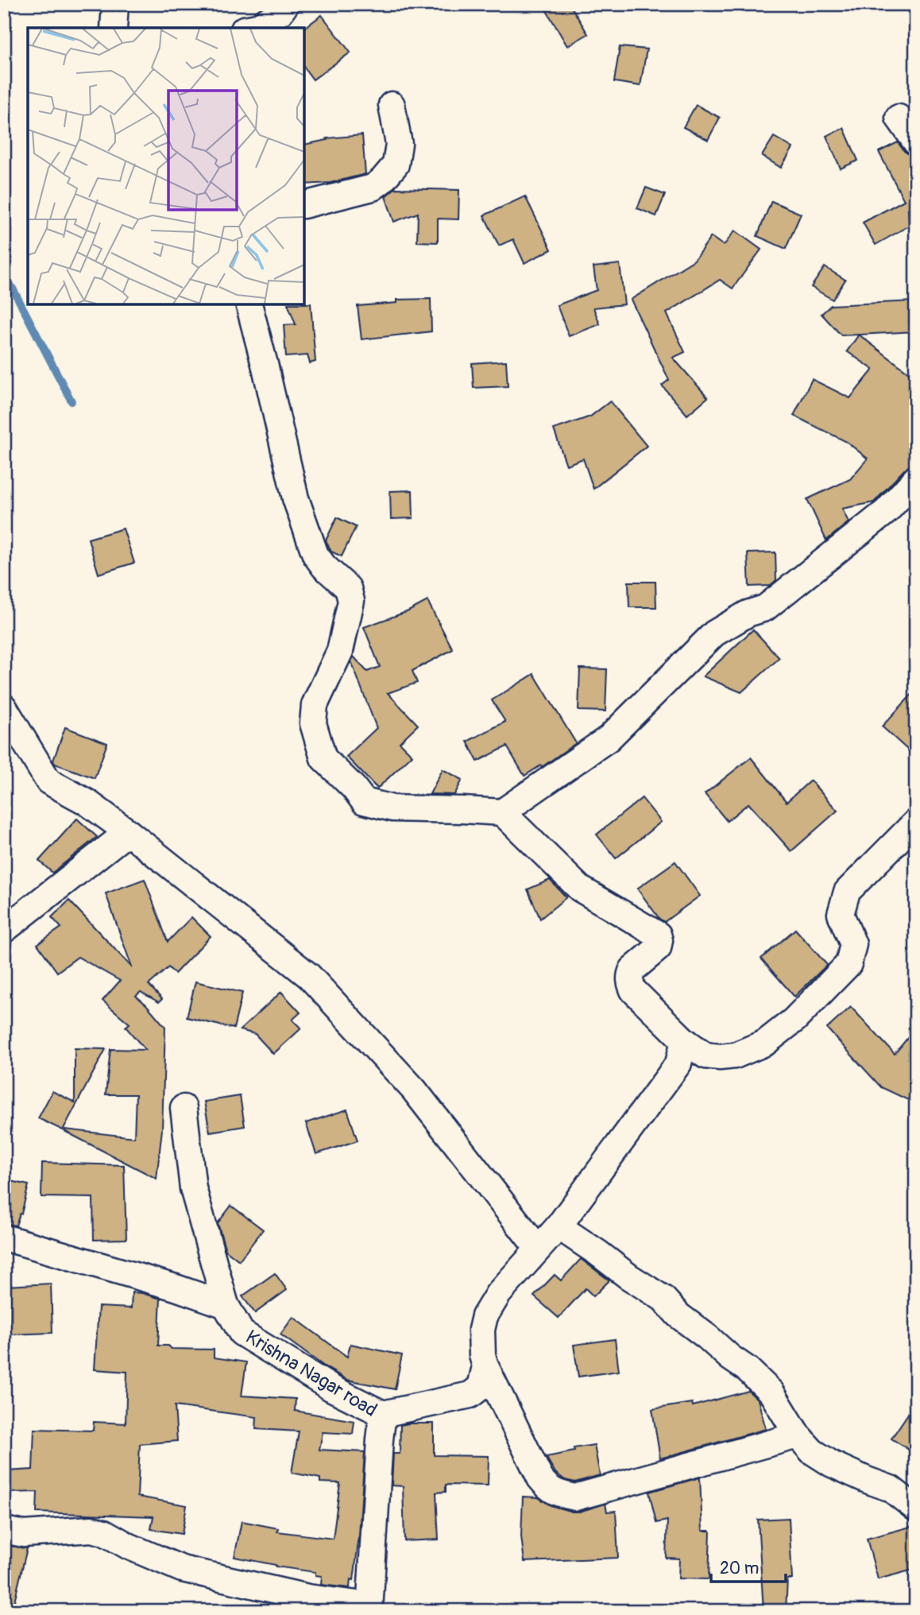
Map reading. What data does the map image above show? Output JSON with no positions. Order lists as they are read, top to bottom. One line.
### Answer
{"streets":{"street":["Krishna Nagar road"]},"scale_bar":"20 m"}
